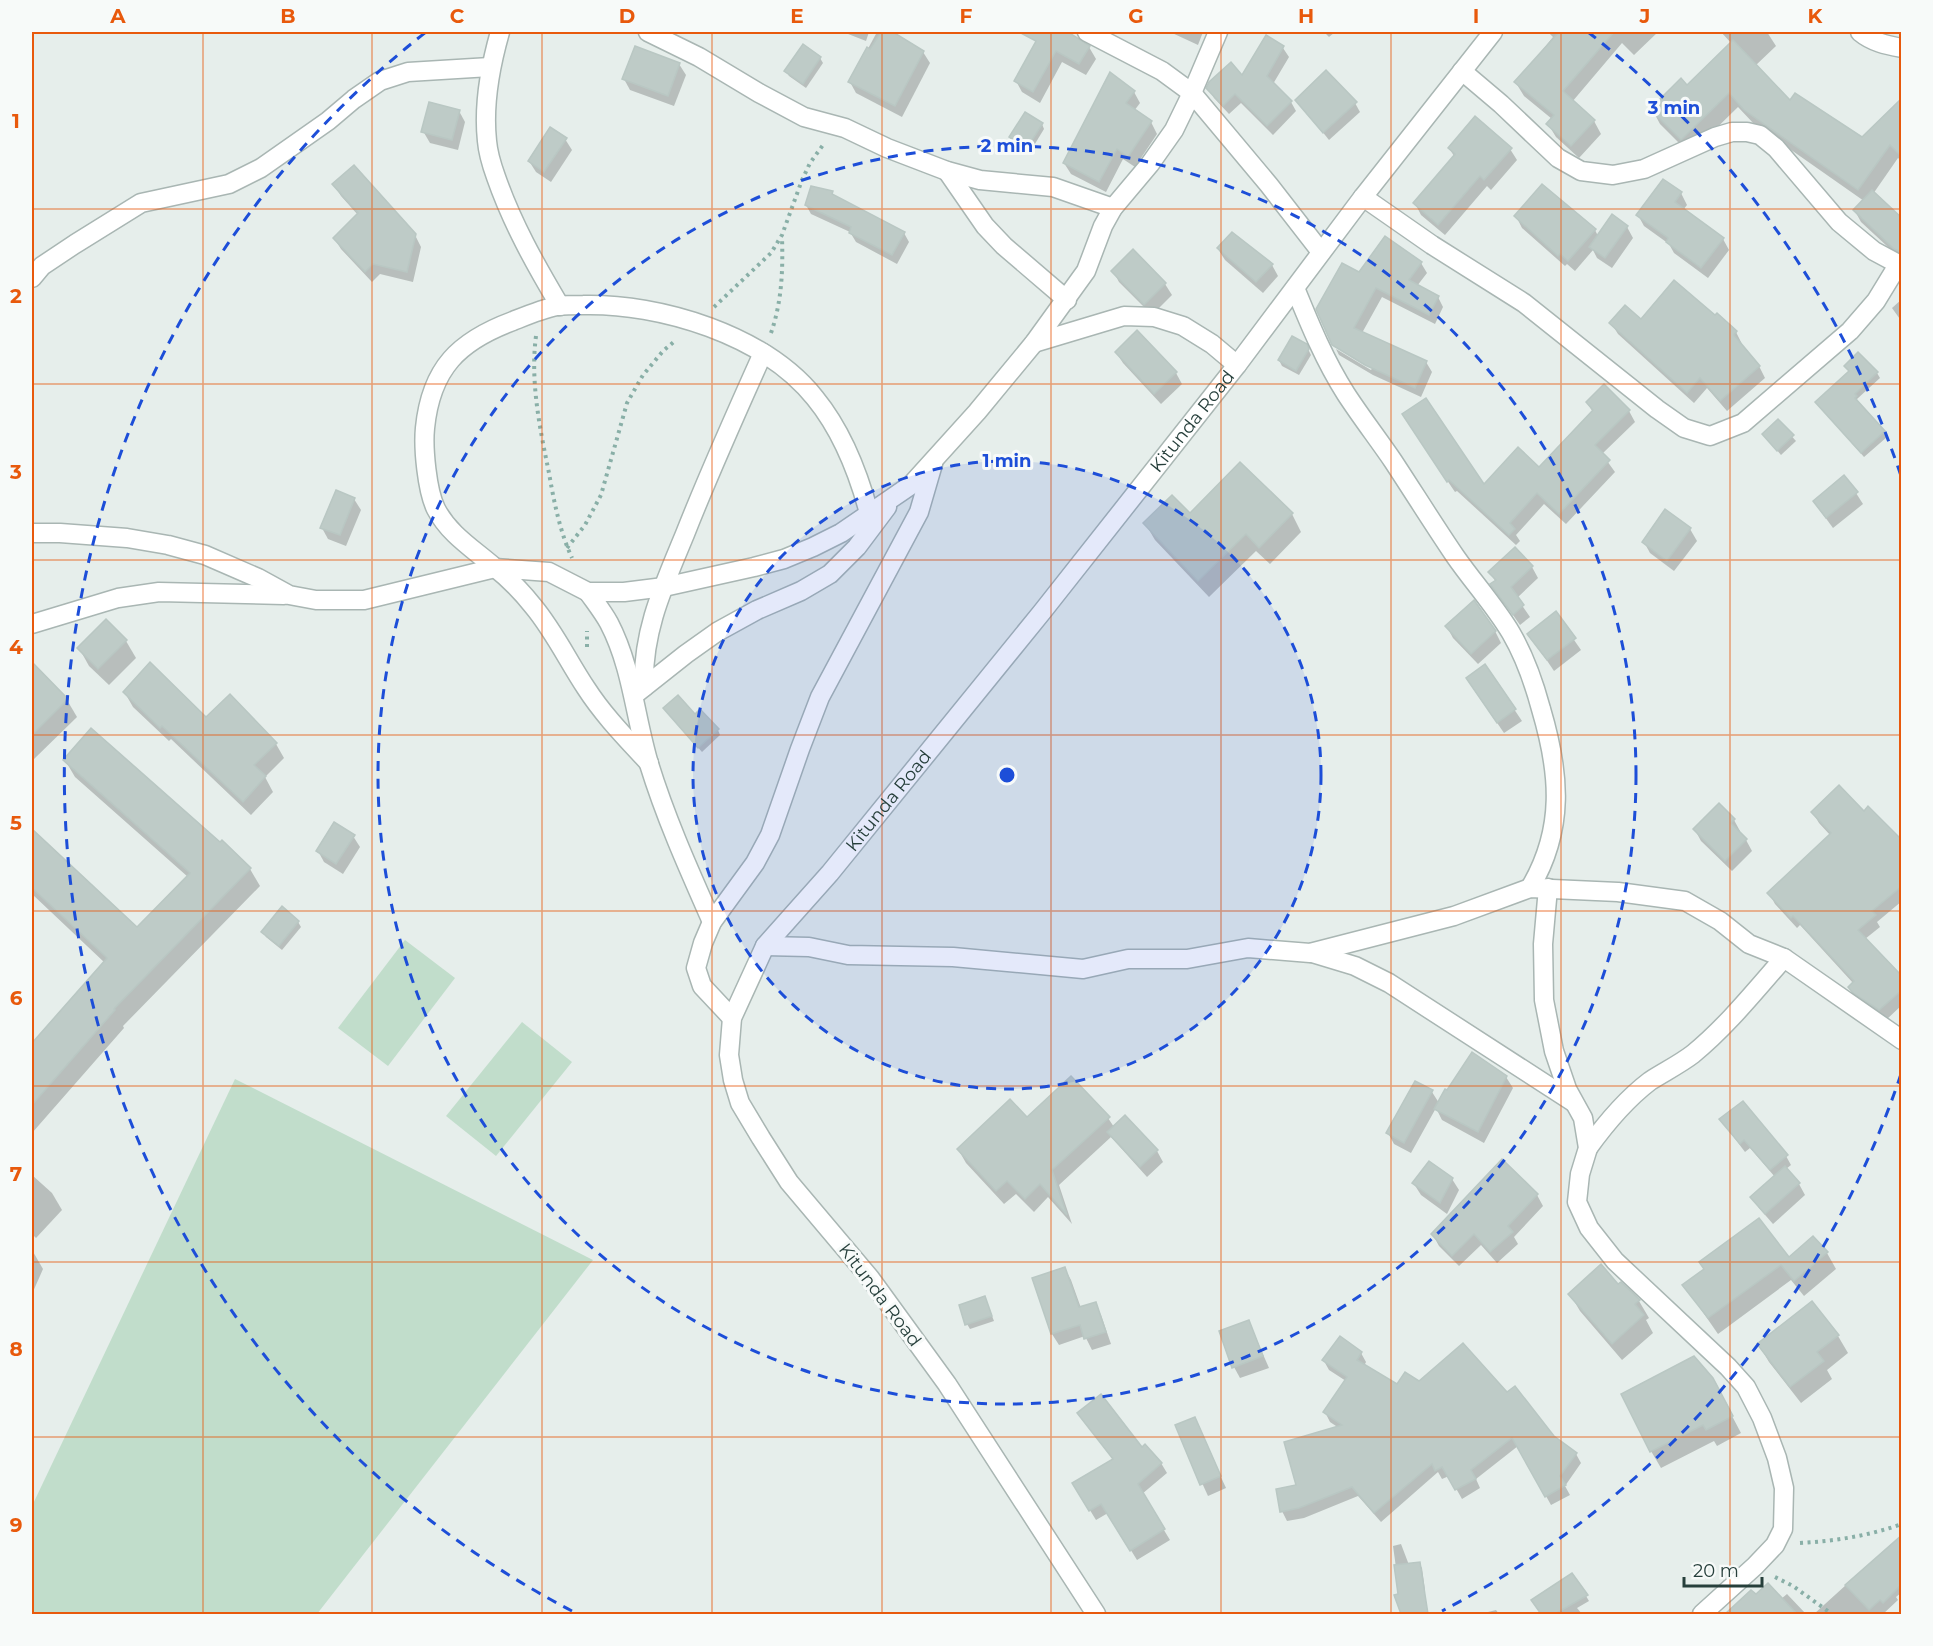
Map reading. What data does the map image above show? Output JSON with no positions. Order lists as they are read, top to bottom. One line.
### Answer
{"streets":{"street":["Kitunda Road"]},"scale_bar":"20 m","grid":{"columns":["A","B","C","D","E","F","G","H","I","J","K"],"rows":["1","2","3","4","5","6","7","8","9"]},"rings":["3 min","2 min","1 min"]}
